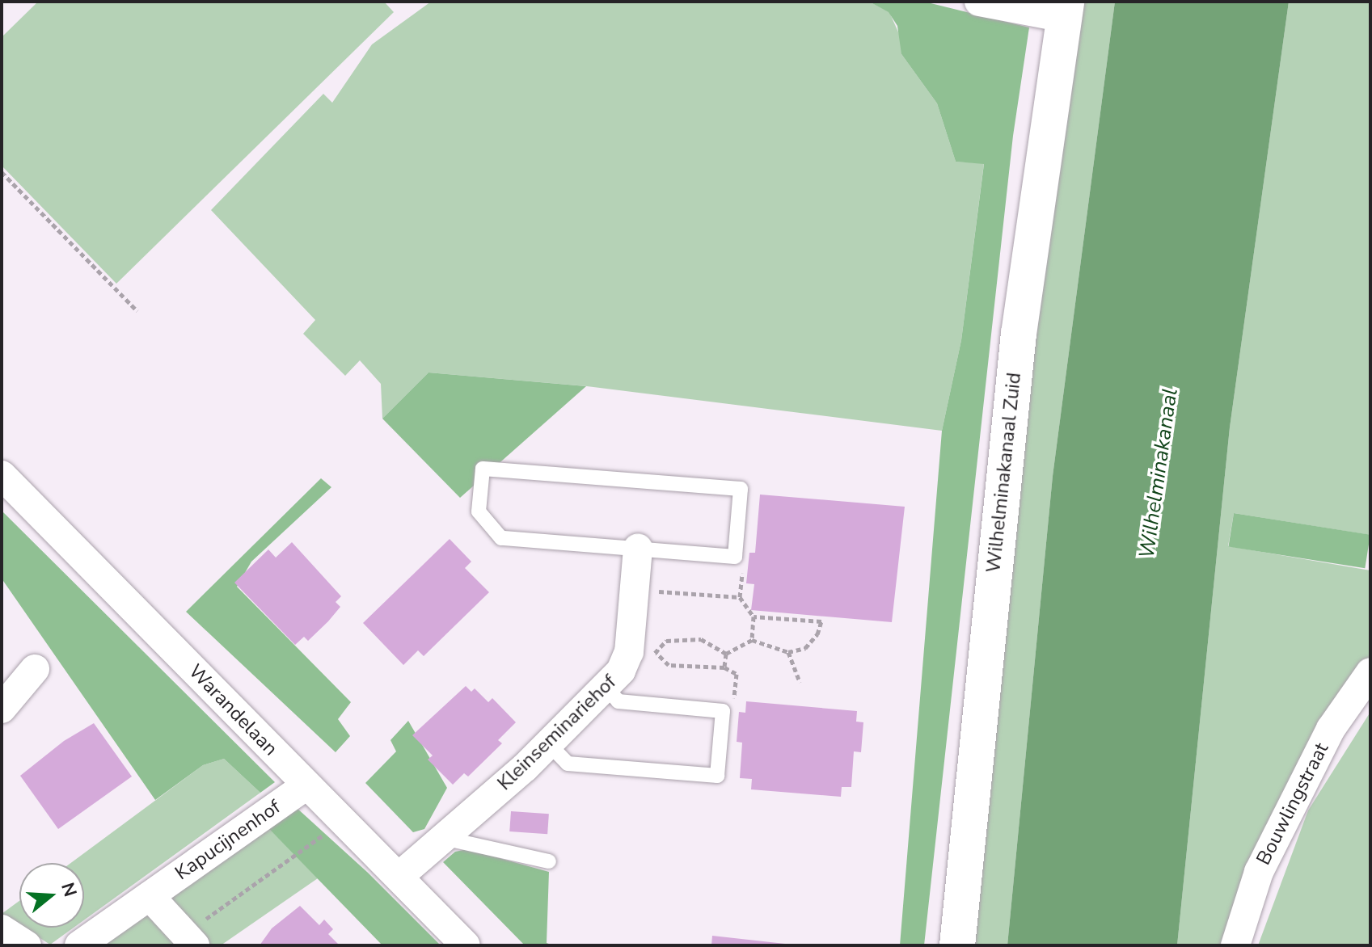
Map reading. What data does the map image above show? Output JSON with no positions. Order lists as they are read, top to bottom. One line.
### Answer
{"streets":{"street":["Wilhelminakanaal Zuid","Warandelaan","Kleinseminariehof","Bouwlingstraat","Kapucijnenhof"]},"crossings":[["Warandelaan","Kleinseminariehof"],["Warandelaan","Kapucijnenhof"]],"water":["Wilhelminakanaal"],"north":"right"}
